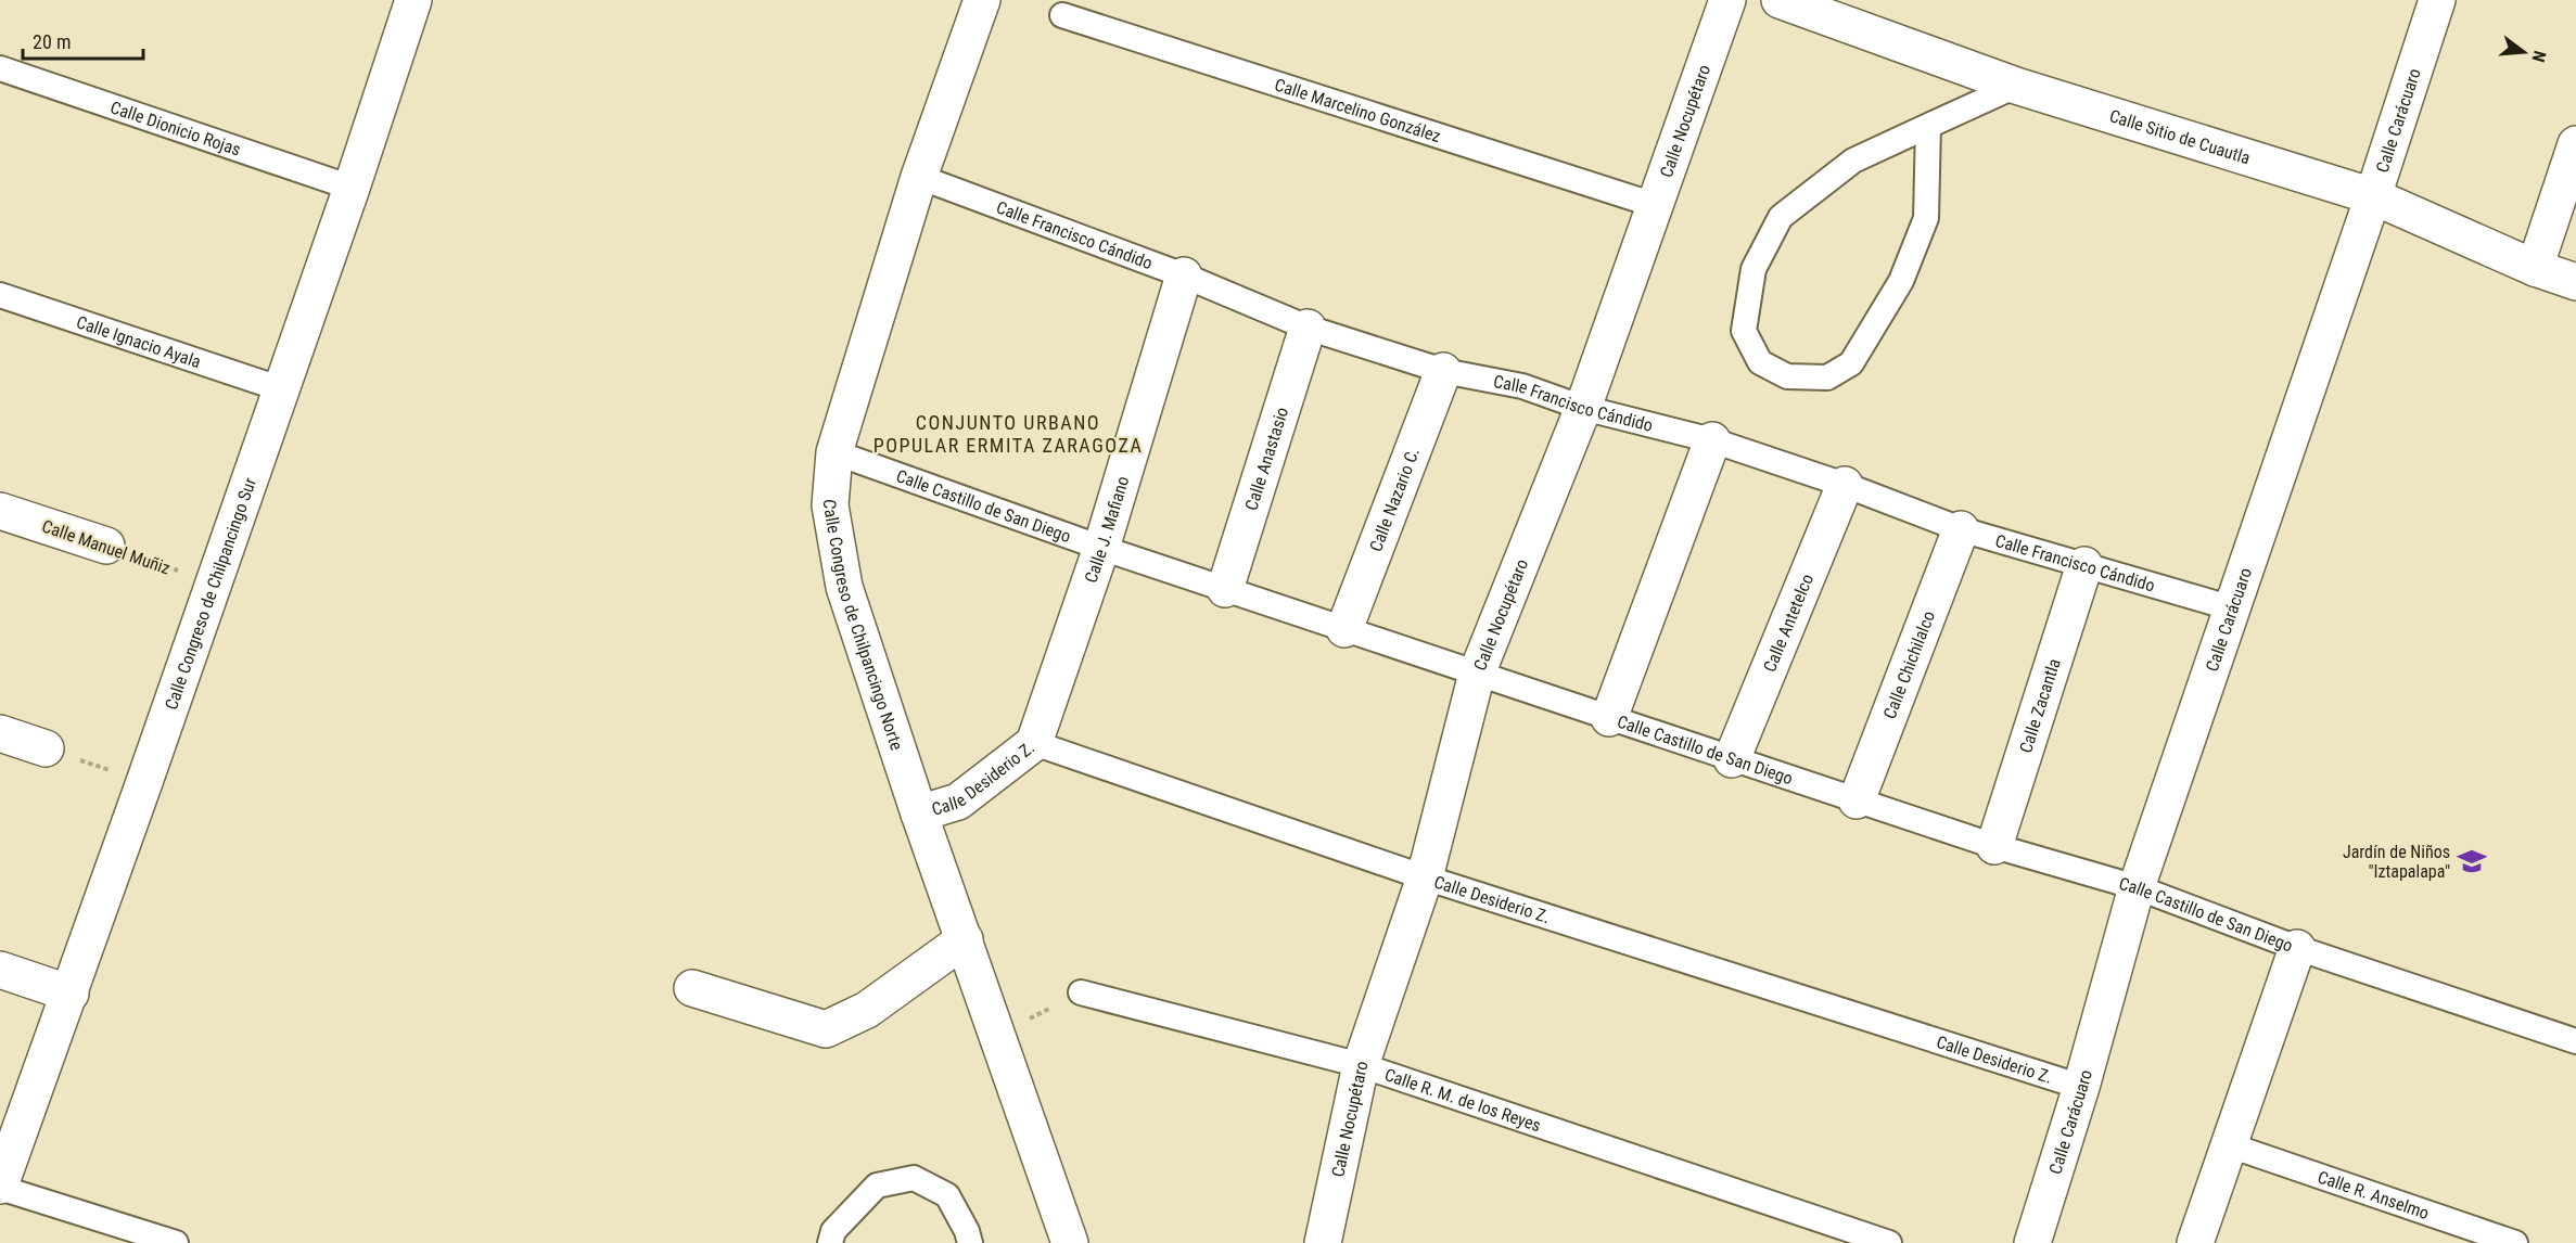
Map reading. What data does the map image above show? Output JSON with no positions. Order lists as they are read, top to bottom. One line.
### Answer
{"streets":{"street":["Calle Nocupétaro","Calle Carácuaro","Calle Sitio de Cuautla","Calle Anastasio","Calle Nazario C.","Calle J. Mafiano","Calle Manuel Muñiz","Calle Congreso de Chilpancingo Sur","Calle Antetelco","Calle Congreso de Chilpancingo Norte","Calle Chichilalco","Calle Zacantla","Calle Desiderio Z."],"lane":["Calle Marcelino González","Calle Dionicio Rojas","Calle Francisco Cándido","Calle Ignacio Ayala","Calle Castillo de San Diego","Calle R. M. de los Reyes","Calle R. Anselmo"]},"crossings":[["Calle Marcelino González","Calle Nocupétaro"],["Calle Nocupétaro","Calle Francisco Cándido"],["Calle Nocupétaro","Calle Castillo de San Diego"],["Calle Nocupétaro","Calle Desiderio Z."],["Calle Nocupétaro","Calle R. M. de los Reyes"],["Calle Carácuaro","Calle Sitio de Cuautla"],["Calle Carácuaro","Calle Francisco Cándido"],["Calle Carácuaro","Calle Castillo de San Diego"],["Calle Carácuaro","Calle Desiderio Z."],["Calle Dionicio Rojas","Calle Congreso de Chilpancingo Sur"],["Calle Francisco Cándido","Calle Anastasio"],["Calle Francisco Cándido","Calle Nazario C."],["Calle Francisco Cándido","Calle J. Mafiano"],["Calle Francisco Cándido","Calle Antetelco"],["Calle Francisco Cándido","Calle Congreso de Chilpancingo Norte"],["Calle Francisco Cándido","Calle Chichilalco"],["Calle Francisco Cándido","Calle Zacantla"],["Calle Ignacio Ayala","Calle Congreso de Chilpancingo Sur"],["Calle Anastasio","Calle Castillo de San Diego"],["Calle Nazario C.","Calle Castillo de San Diego"],["Calle Castillo de San Diego","Calle J. Mafiano"],["Calle Castillo de San Diego","Calle Antetelco"],["Calle Castillo de San Diego","Calle Congreso de Chilpancingo Norte"],["Calle Castillo de San Diego","Calle Chichilalco"],["Calle Castillo de San Diego","Calle Zacantla"],["Calle J. Mafiano","Calle Desiderio Z."],["Calle Manuel Muñiz","Calle Congreso de Chilpancingo Sur"],["Calle Congreso de Chilpancingo Norte","Calle Desiderio Z."]],"districts":["CONJUNTO URBANO POPULAR ERMITA ZARAGOZA"],"places":{"school or university":["Jardín de Niños \"Iztapalapa\""]},"scale_bar":"20 m","north":"right"}
